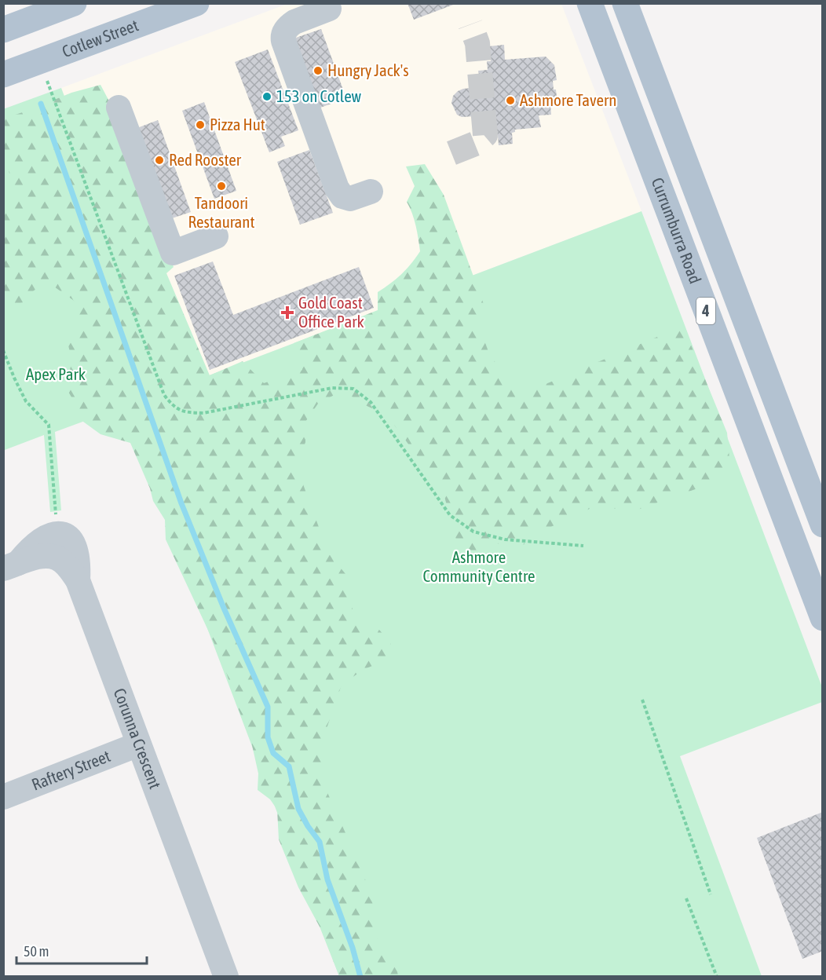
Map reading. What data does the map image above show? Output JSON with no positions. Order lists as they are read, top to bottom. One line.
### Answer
{"streets":{"main road":["Cotlew Street","Currumburra Road","4"],"street":["Corunna Crescent","Raftery Street"]},"crossings":[["Corunna Crescent","Raftery Street"]],"parks":["Apex Park","Ashmore Community Centre"],"places":{"other":["Hungry Jack's","153 on Cotlew","Ashmore Tavern","Pizza Hut","Red Rooster","Tandoori Restaurant"],"health":["Gold Coast Office Park"]},"scale_bar":"50 m"}
